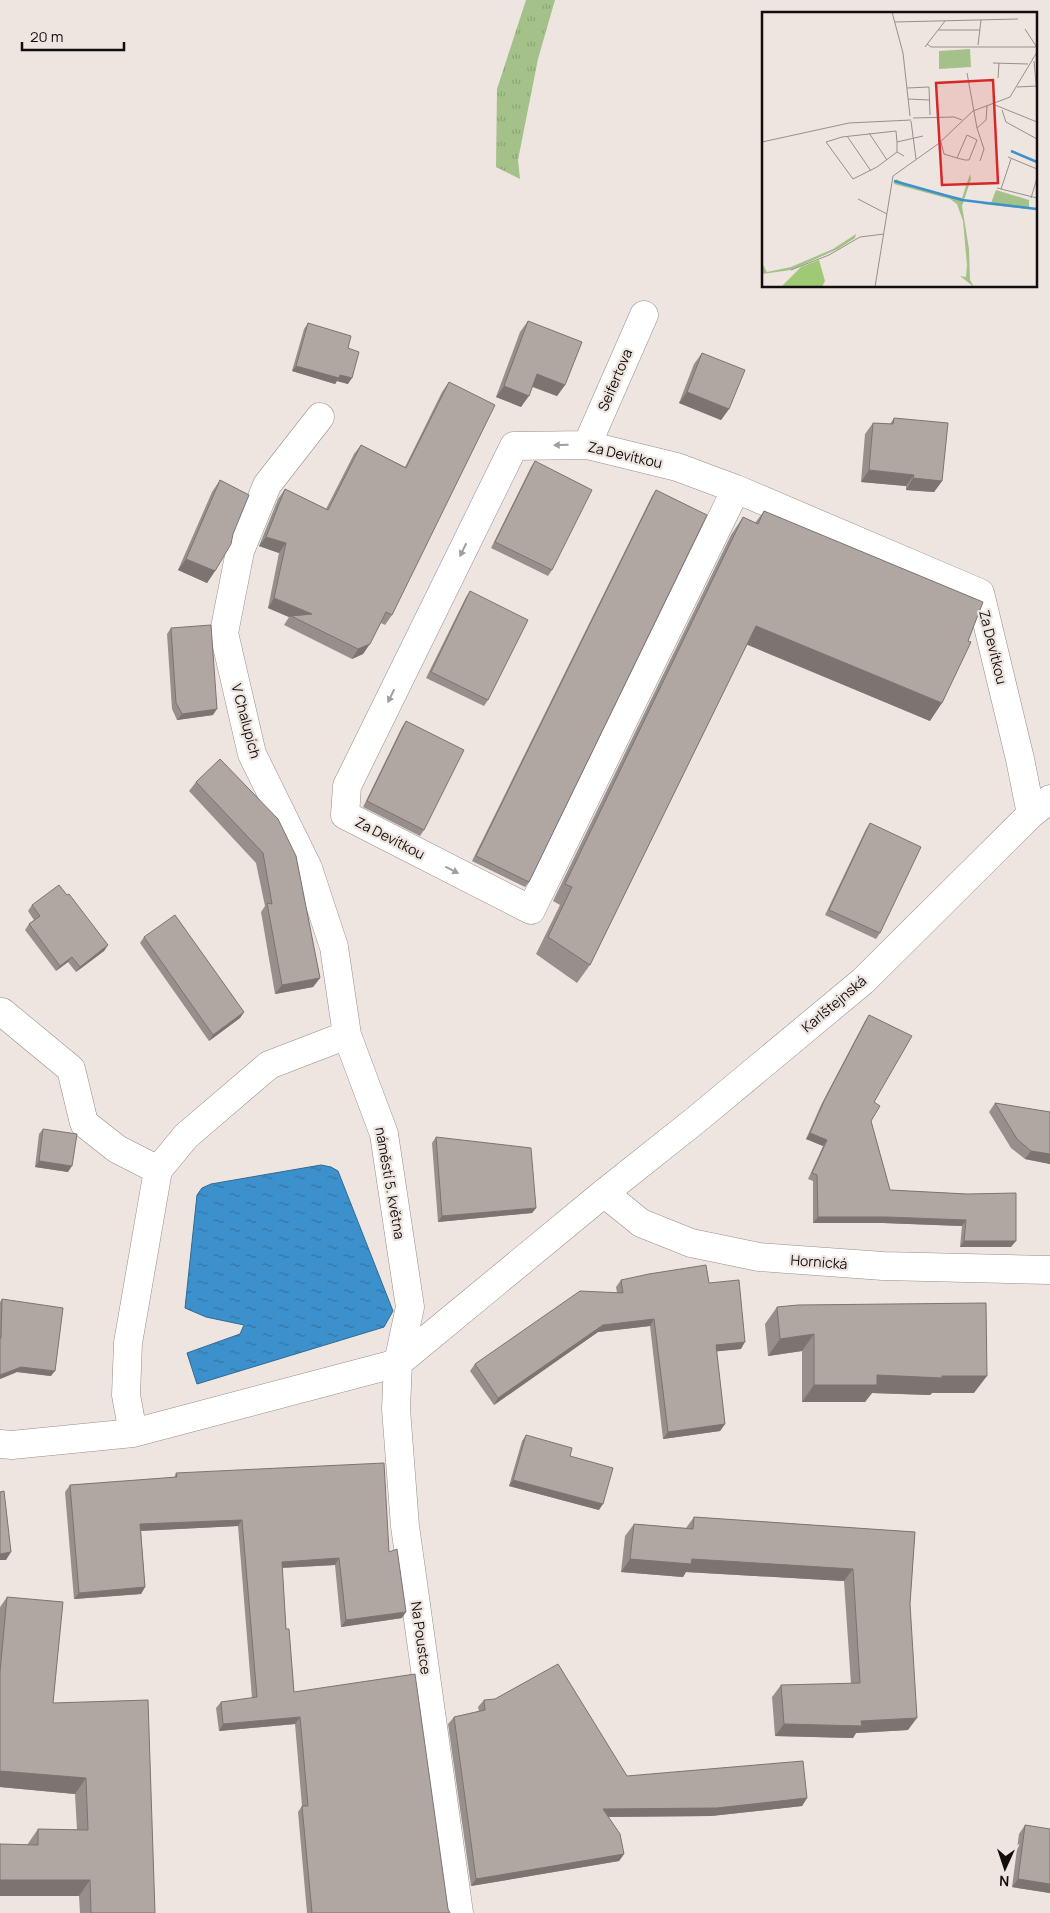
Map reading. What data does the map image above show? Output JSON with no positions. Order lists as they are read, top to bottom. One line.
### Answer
{"streets":{"street":["Seifertova","Za Devítkou","V Chalupích","Karlštejnská","náměstí 5. května","Hornická","Na Poustce"]},"crossings":[["Seifertova","Za Devítkou"],["Za Devítkou","Karlštejnská"],["V Chalupích","náměstí 5. května"],["Karlštejnská","Hornická"],["náměstí 5. května","Na Poustce"]],"scale_bar":"20 m","north":"bottom"}
